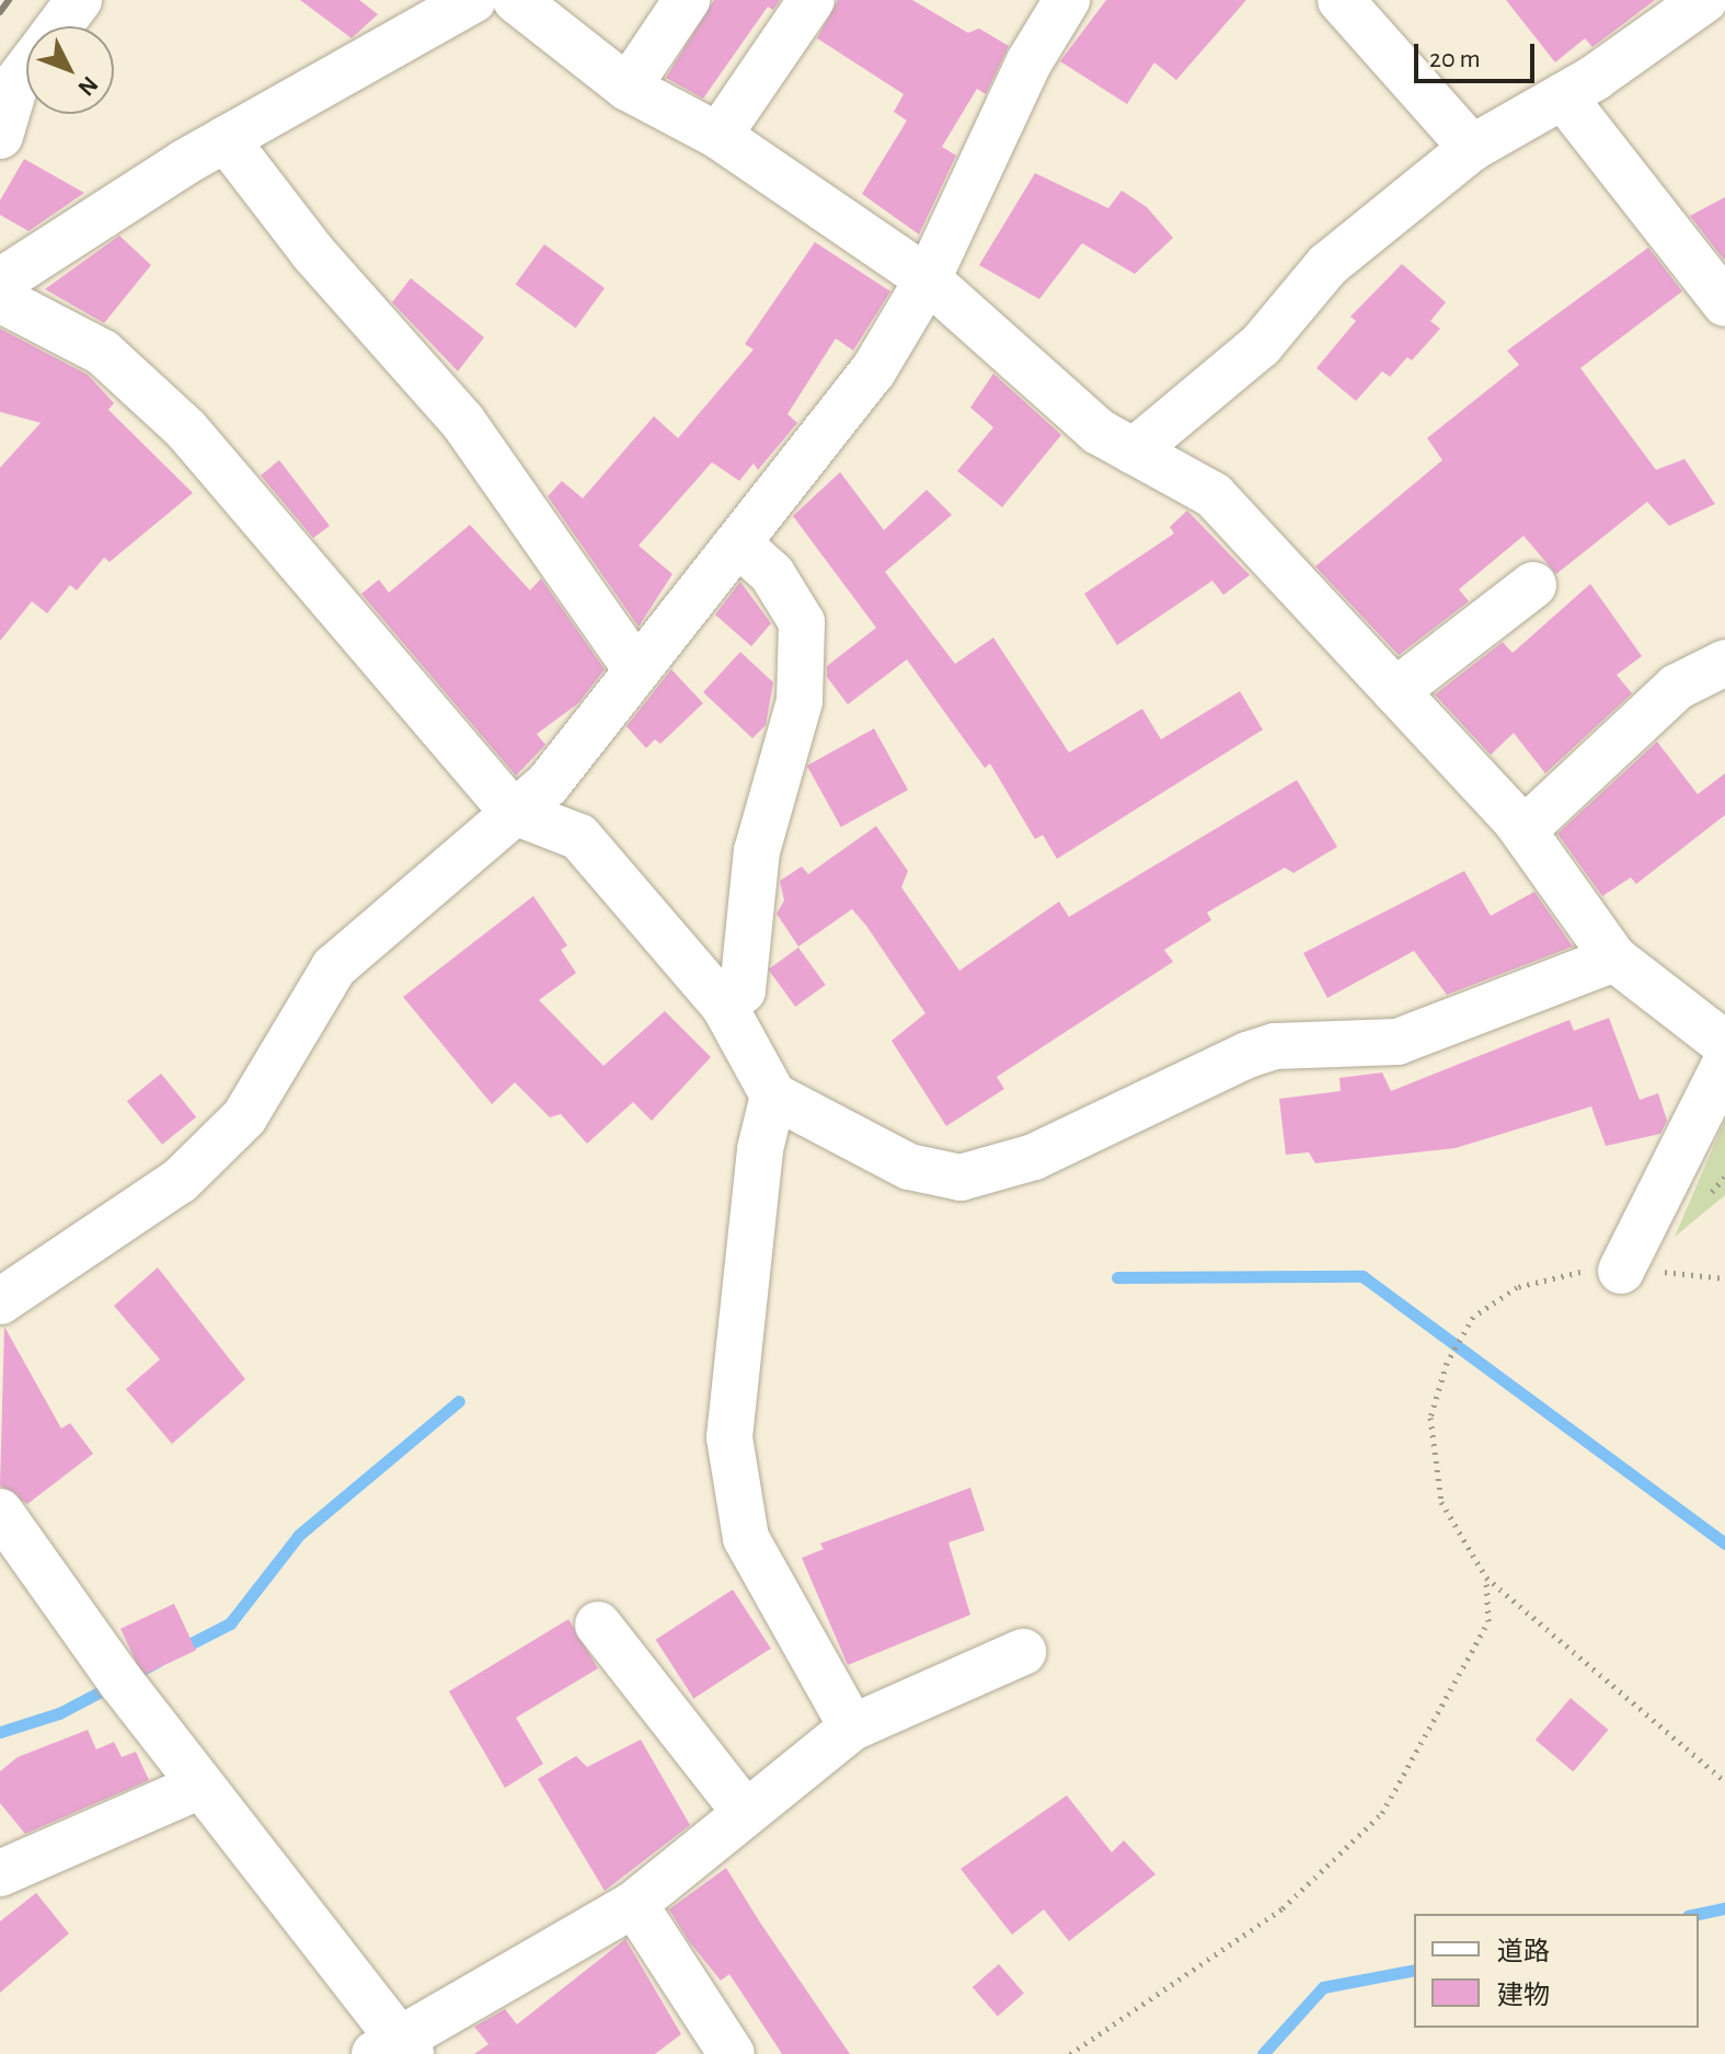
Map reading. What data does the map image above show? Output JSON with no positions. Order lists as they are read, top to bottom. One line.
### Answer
{"legend":["道路","建物"],"scale_bar":"20 m","north":"bottom right"}
